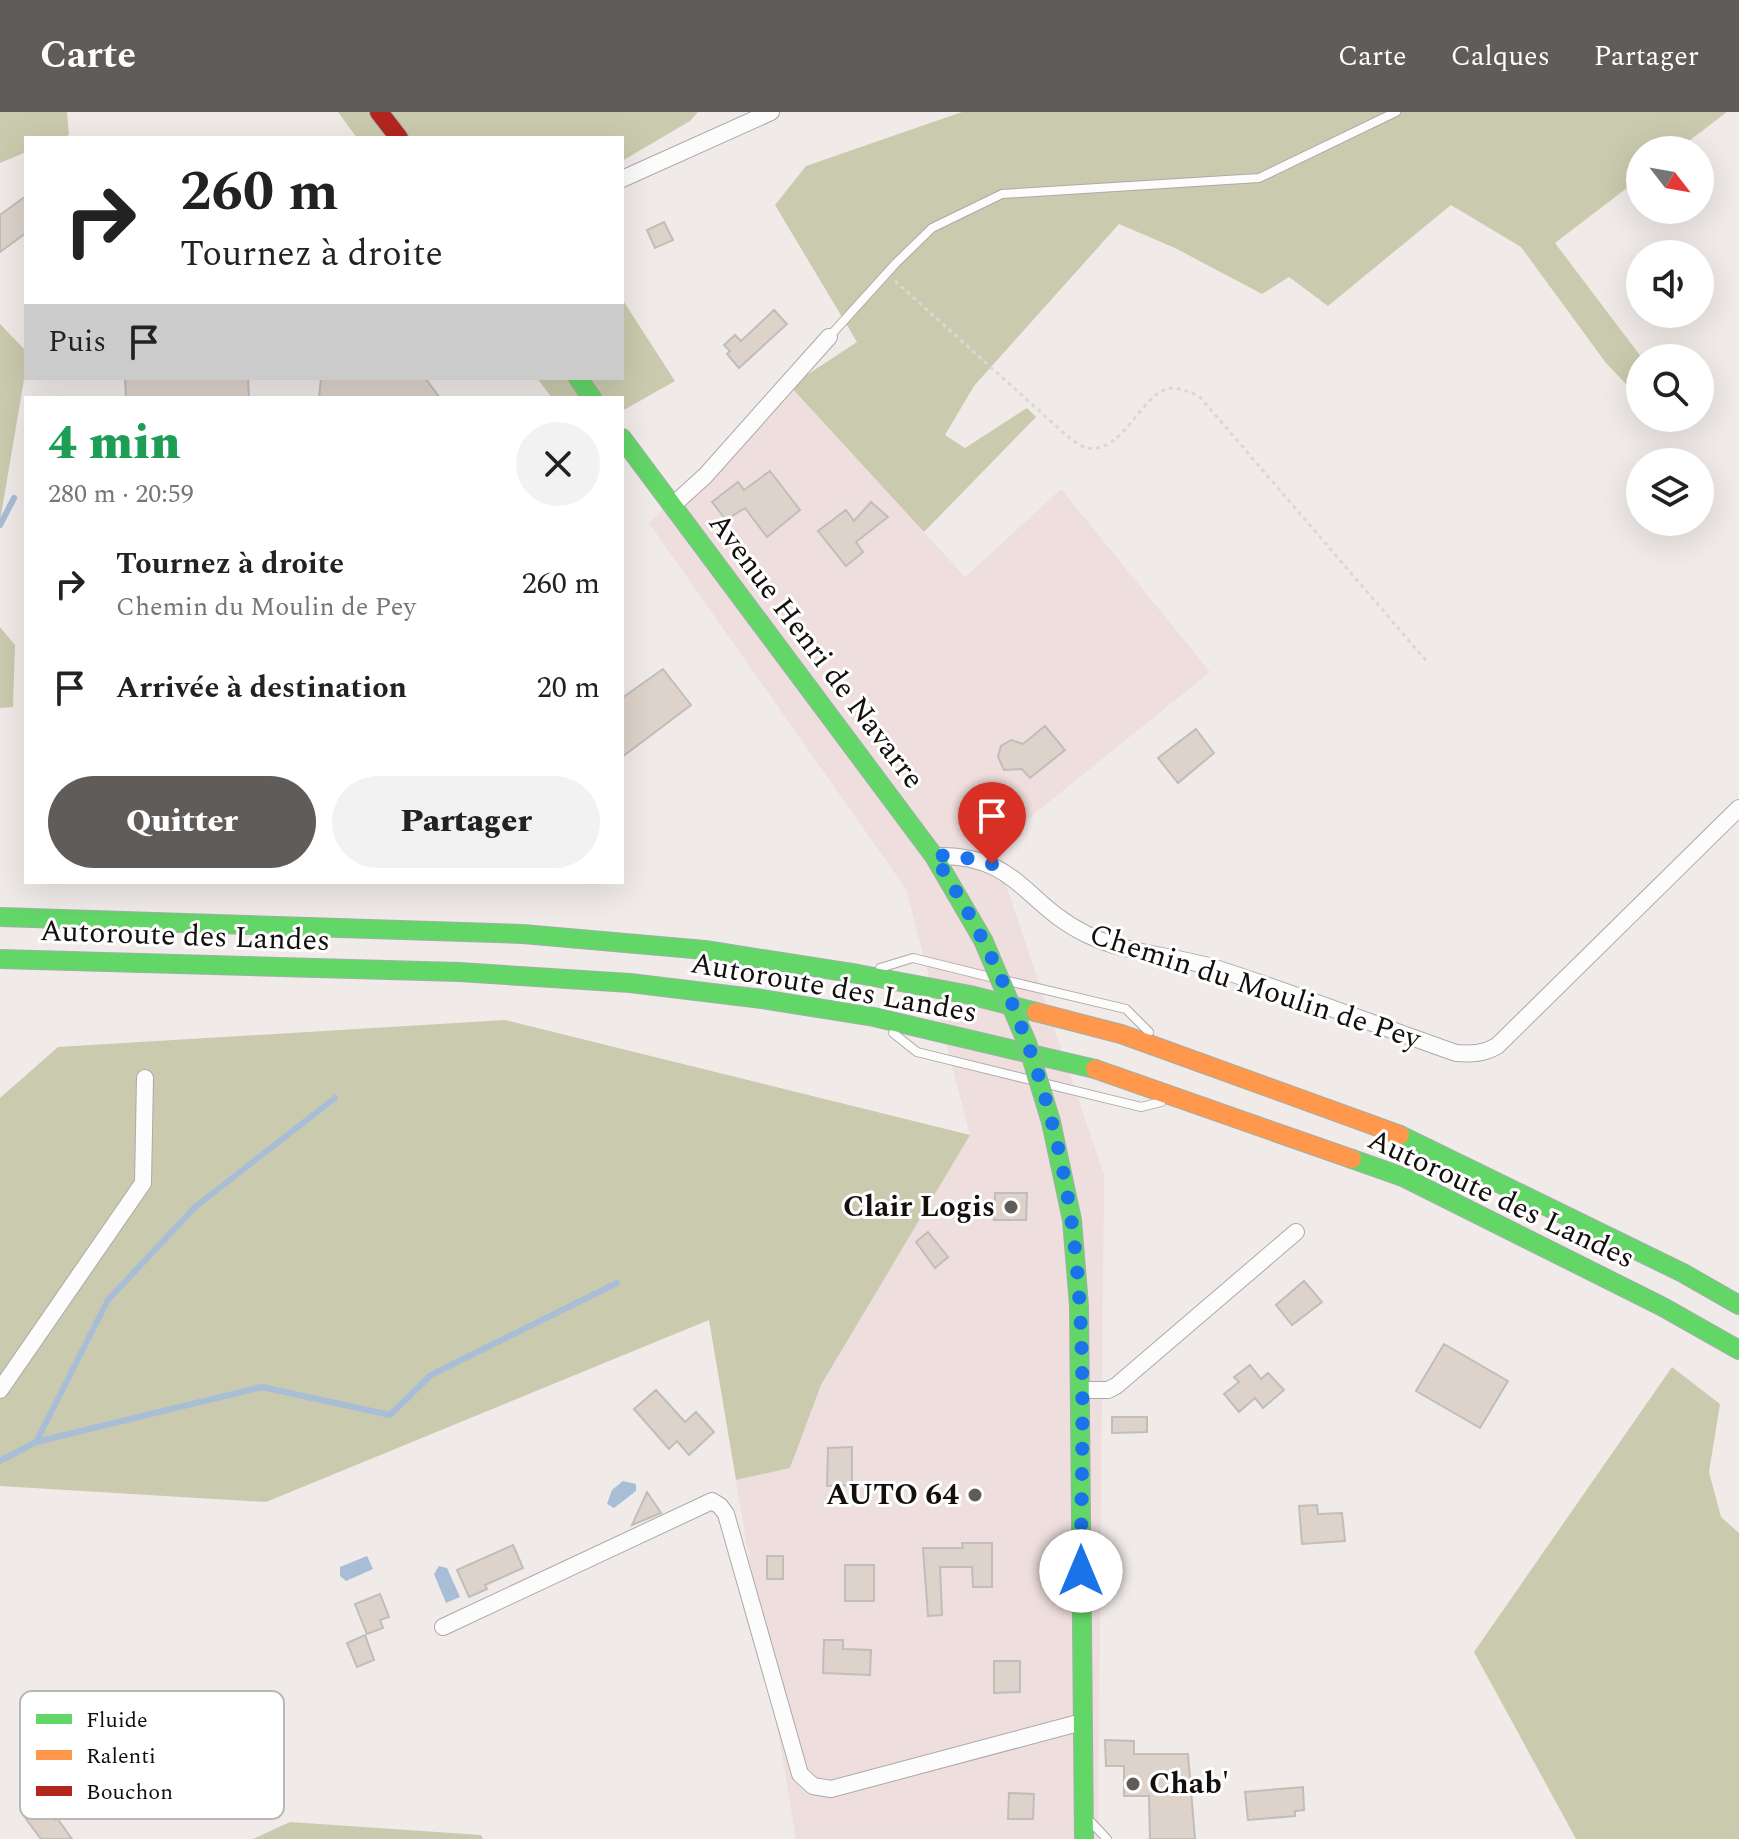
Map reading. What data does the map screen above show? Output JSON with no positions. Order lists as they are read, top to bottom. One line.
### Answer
{"streets":{"main road":["Avenue Henri de Navarre","Autoroute des Landes"],"street":["Chemin du Moulin de Pey"]},"crossings":[["Avenue Henri de Navarre","Chemin du Moulin de Pey"]],"places":["Clair Logis","AUTO 64","Chab'"],"legend":["Fluide","Ralenti","Bouchon"],"north":"bottom right","page":{"header":"Carte","nav":["Carte","Calques","Partager"],"turn":["260 m","Tournez à droite"],"then":"Puis","heading":["4 min","280 m · 20:59"],"list":[{"name":"Tournez à droite","note":"Chemin du Moulin de Pey","value":"260 m"},{"name":"Arrivée à destination","value":"20 m"}],"buttons":["Quitter","Partager"]}}
